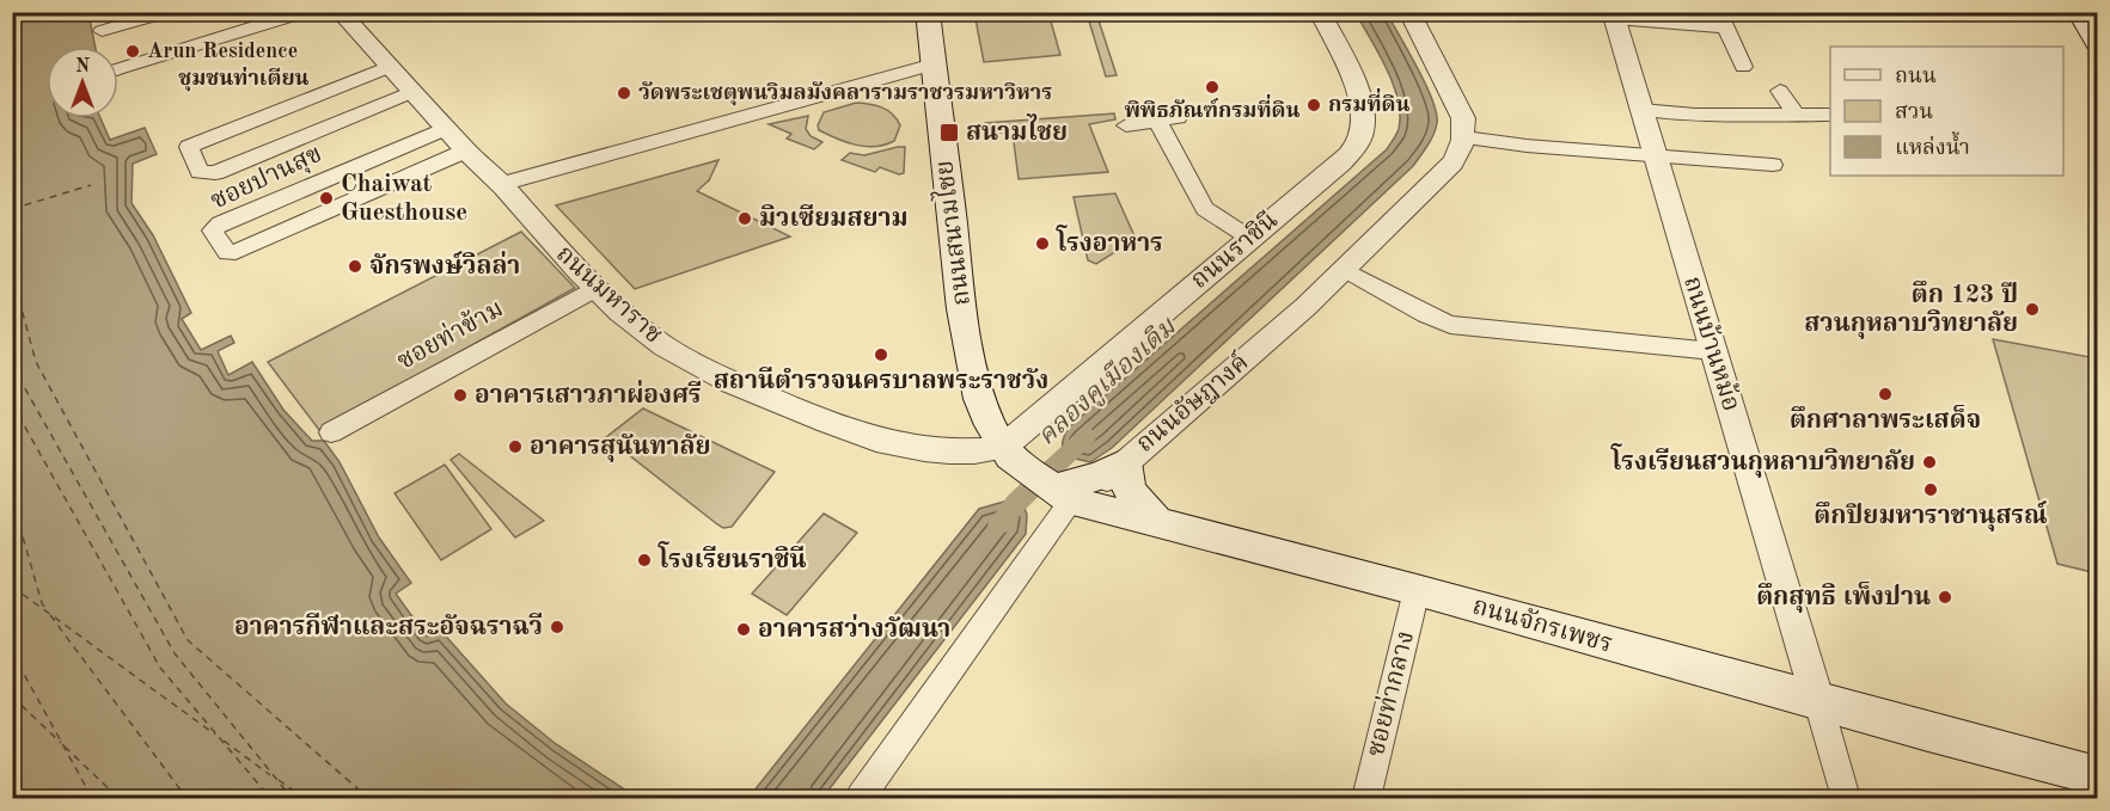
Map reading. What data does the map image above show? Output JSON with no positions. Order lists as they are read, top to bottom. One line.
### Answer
{"streets":{"main road":["ถนนสนามไชย","ถนนจักรเพชร"],"street":["ซอยปานสุข","ถนนราชินี","ถนนมหาราช","ซอยท่าข้าม","ถนนบ้านหม้อ","ถนนอัษฎางค์","ซอยท่ากลาง"]},"crossings":[["ซอยปานสุข","ถนนมหาราช"],["ถนนสนามไชย","ถนนราชินี"],["ถนนสนามไชย","ถนนมหาราช"],["ถนนสนามไชย","ถนนจักรเพชร"],["ถนนราชินี","ถนนมหาราช"],["ถนนราชินี","ถนนจักรเพชร"],["ถนนมหาราช","ซอยท่าข้าม"],["ถนนมหาราช","ถนนจักรเพชร"],["ถนนบ้านหม้อ","ถนนจักรเพชร"],["ถนนจักรเพชร","ซอยท่ากลาง"]],"districts":["ชุมชนท่าเตียน"],"water":["คลองคูเมืองเดิม"],"places":{"other":["Arun Residence","พิพิธภัณฑ์กรมที่ดิน","วัดพระเชตุพนวิมลมังคลารามราชวรมหาวิหาร","กรมที่ดิน","Chaiwat Guesthouse","มิวเซียมสยาม","โรงอาหาร","จักรพงษ์วิลล่า","ตึก 123 ปี สวนกุหลาบวิทยาลัย","สถานีตำรวจนครบาลพระราชวัง","ตึกศาลาพระเสด็จ","อาคารเสาวภาผ่องศรี","อาคารสุนันทาลัย","โรงเรียนสวนกุหลาบวิทยาลัย","ตึกปิยมหาราชานุสรณ์","โรงเรียนราชินี","ตึกสุทธิ เพ็งปาน","อาคารกีฬาและสระอัจฉราฉวี","อาคารสว่างวัฒนา"],"transit":["สนามไชย"]},"legend":["ถนน","สวน","แหล่งน้ำ"],"north":"top"}
